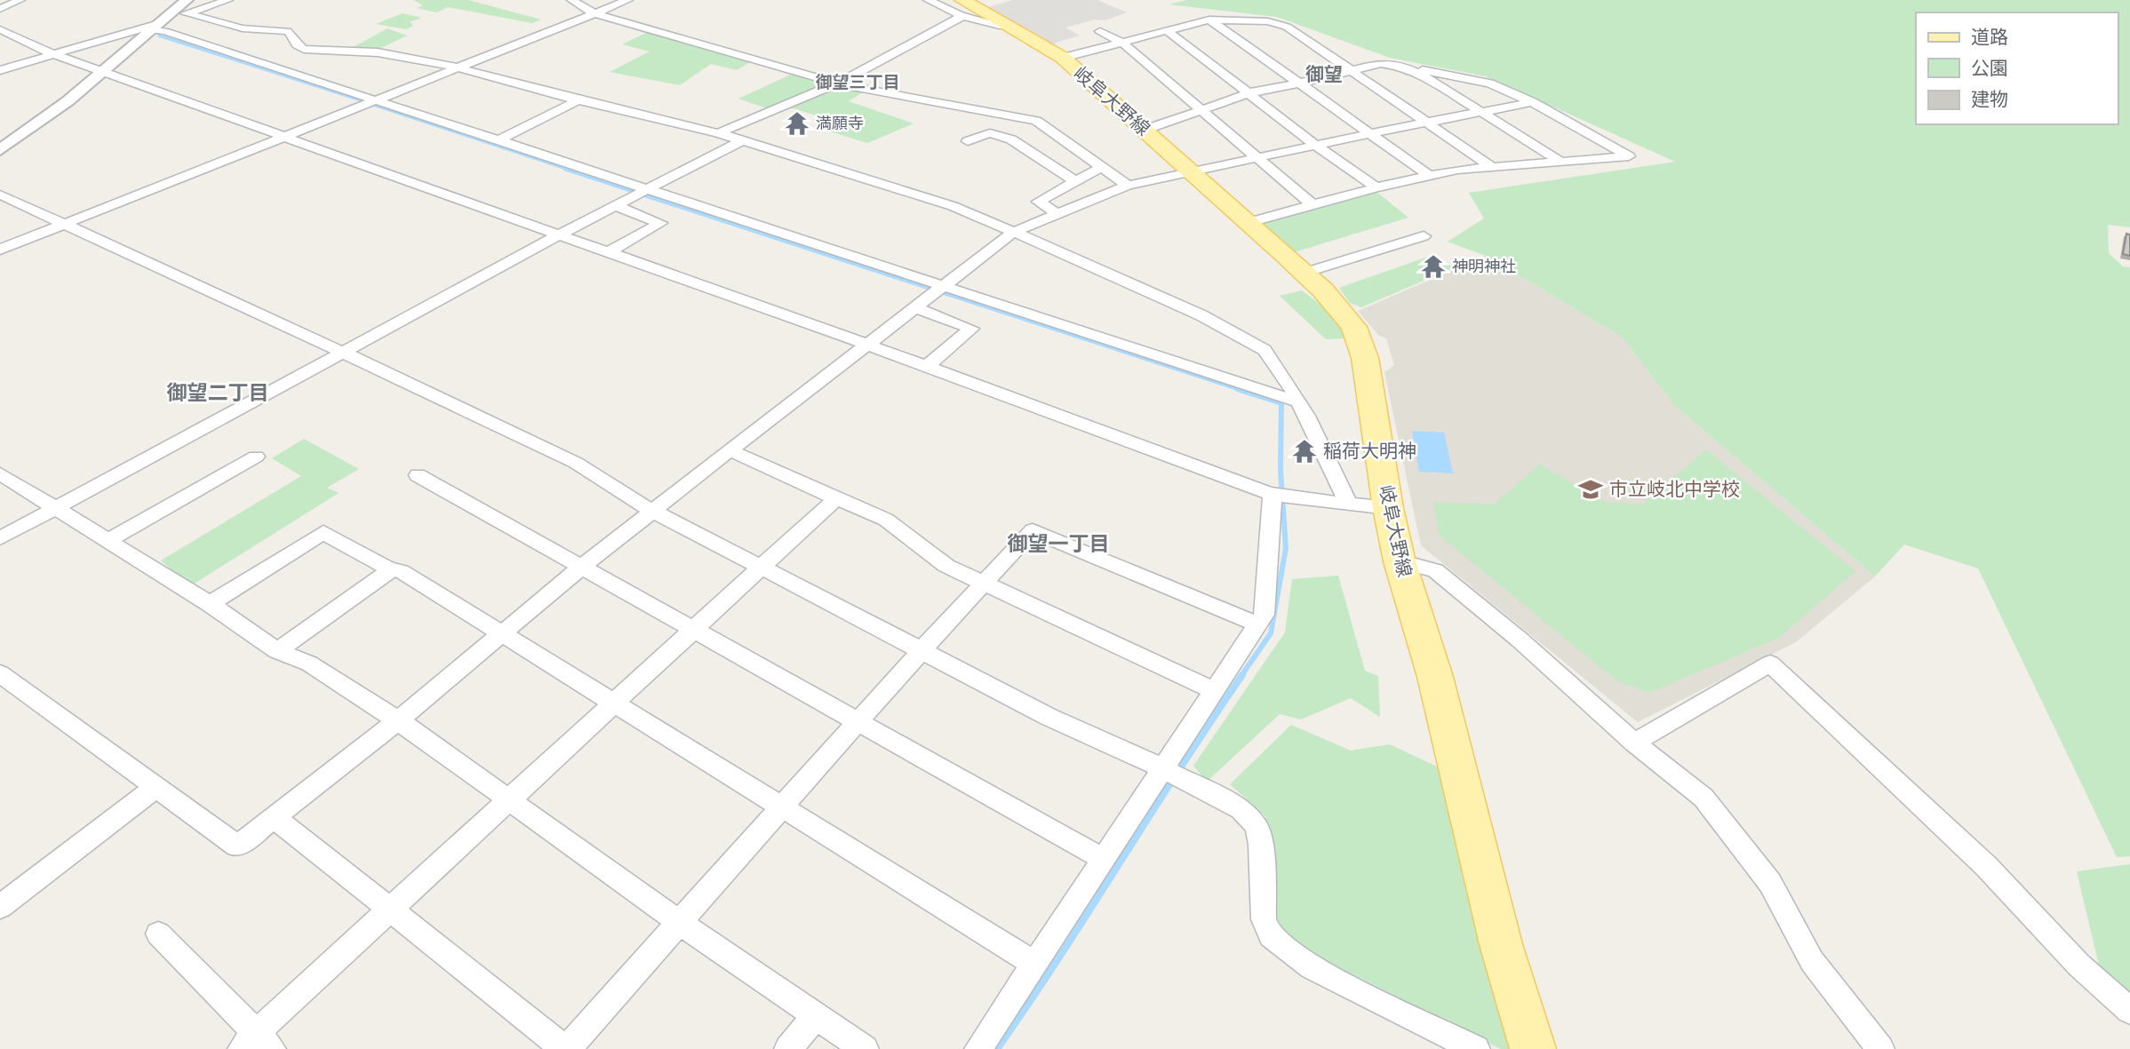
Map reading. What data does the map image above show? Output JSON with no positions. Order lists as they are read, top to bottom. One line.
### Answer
{"streets":{"main road":["岐阜大野線"]},"districts":["御望","御望三丁目","御望二丁目","御望一丁目"],"places":{"temple":["満願寺","神明神社","稲荷大明神"],"school or university":["市立岐北中学校"]},"legend":["道路","公園","建物"]}
